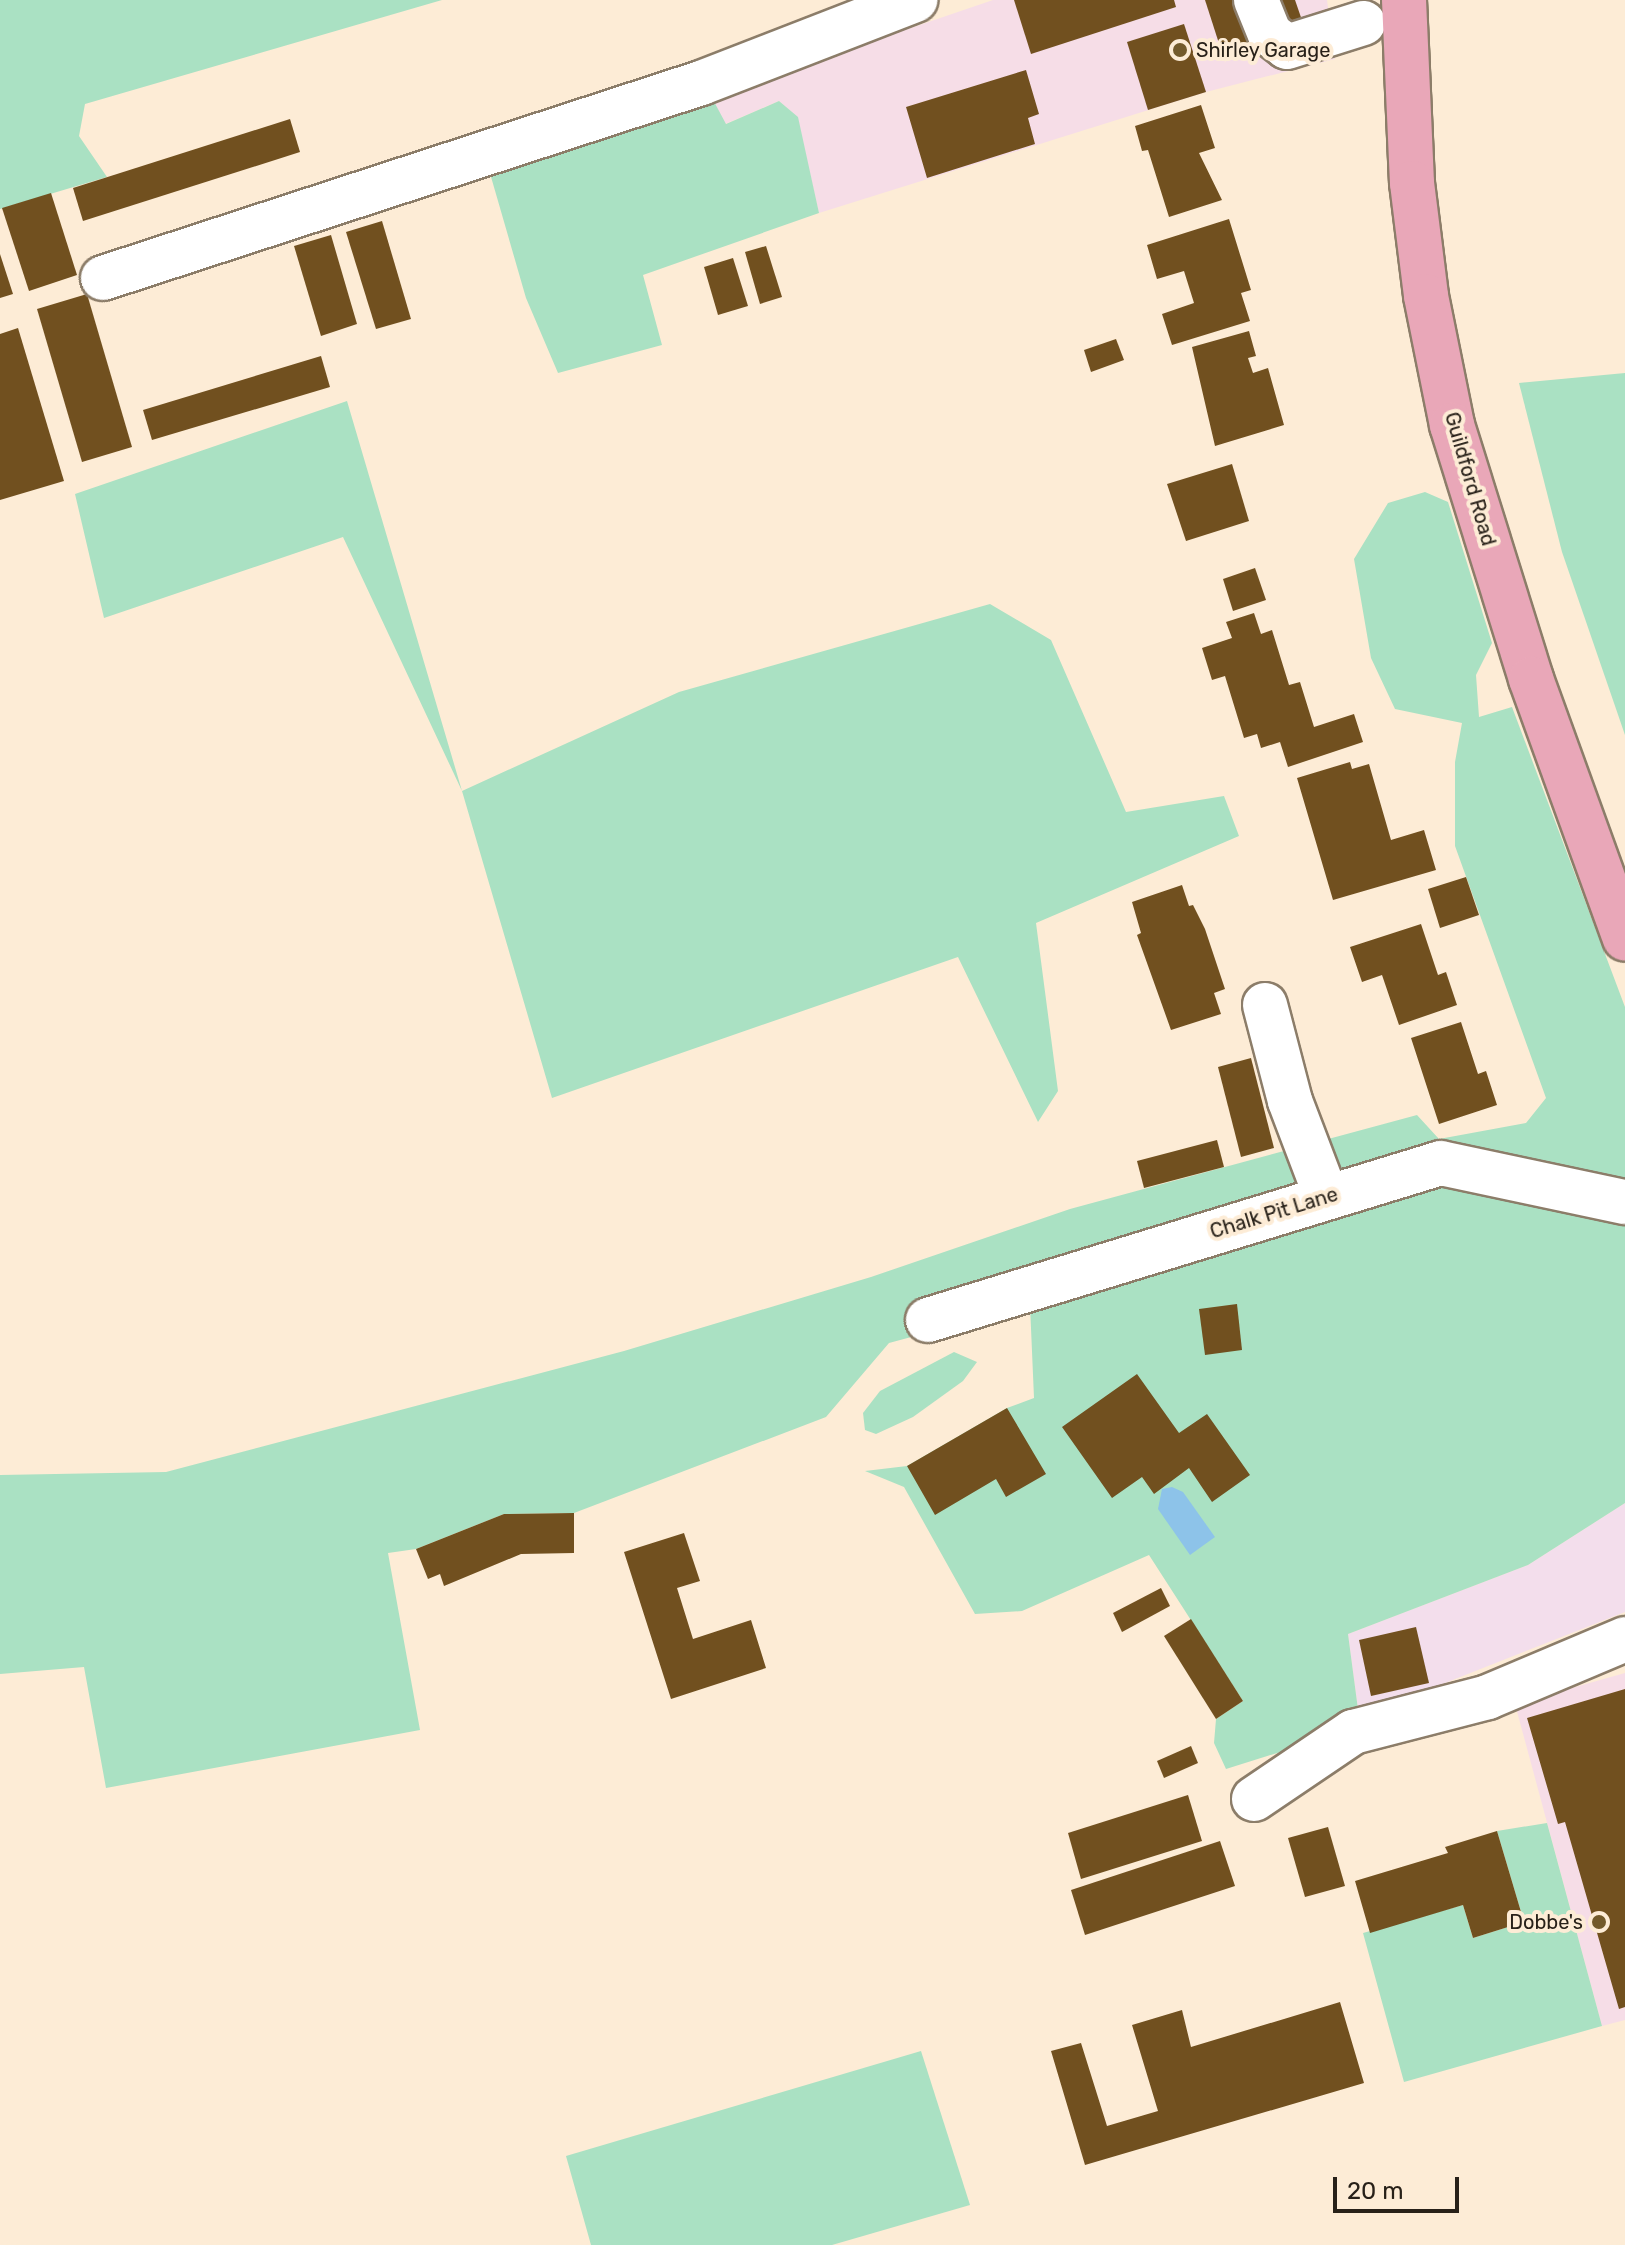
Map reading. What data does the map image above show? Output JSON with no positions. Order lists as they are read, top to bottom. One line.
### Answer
{"streets":{"main road":["Guildford Road"],"lane":["Chalk Pit Lane"]},"places":["Shirley Garage","Dobbe's"],"scale_bar":"20 m"}
